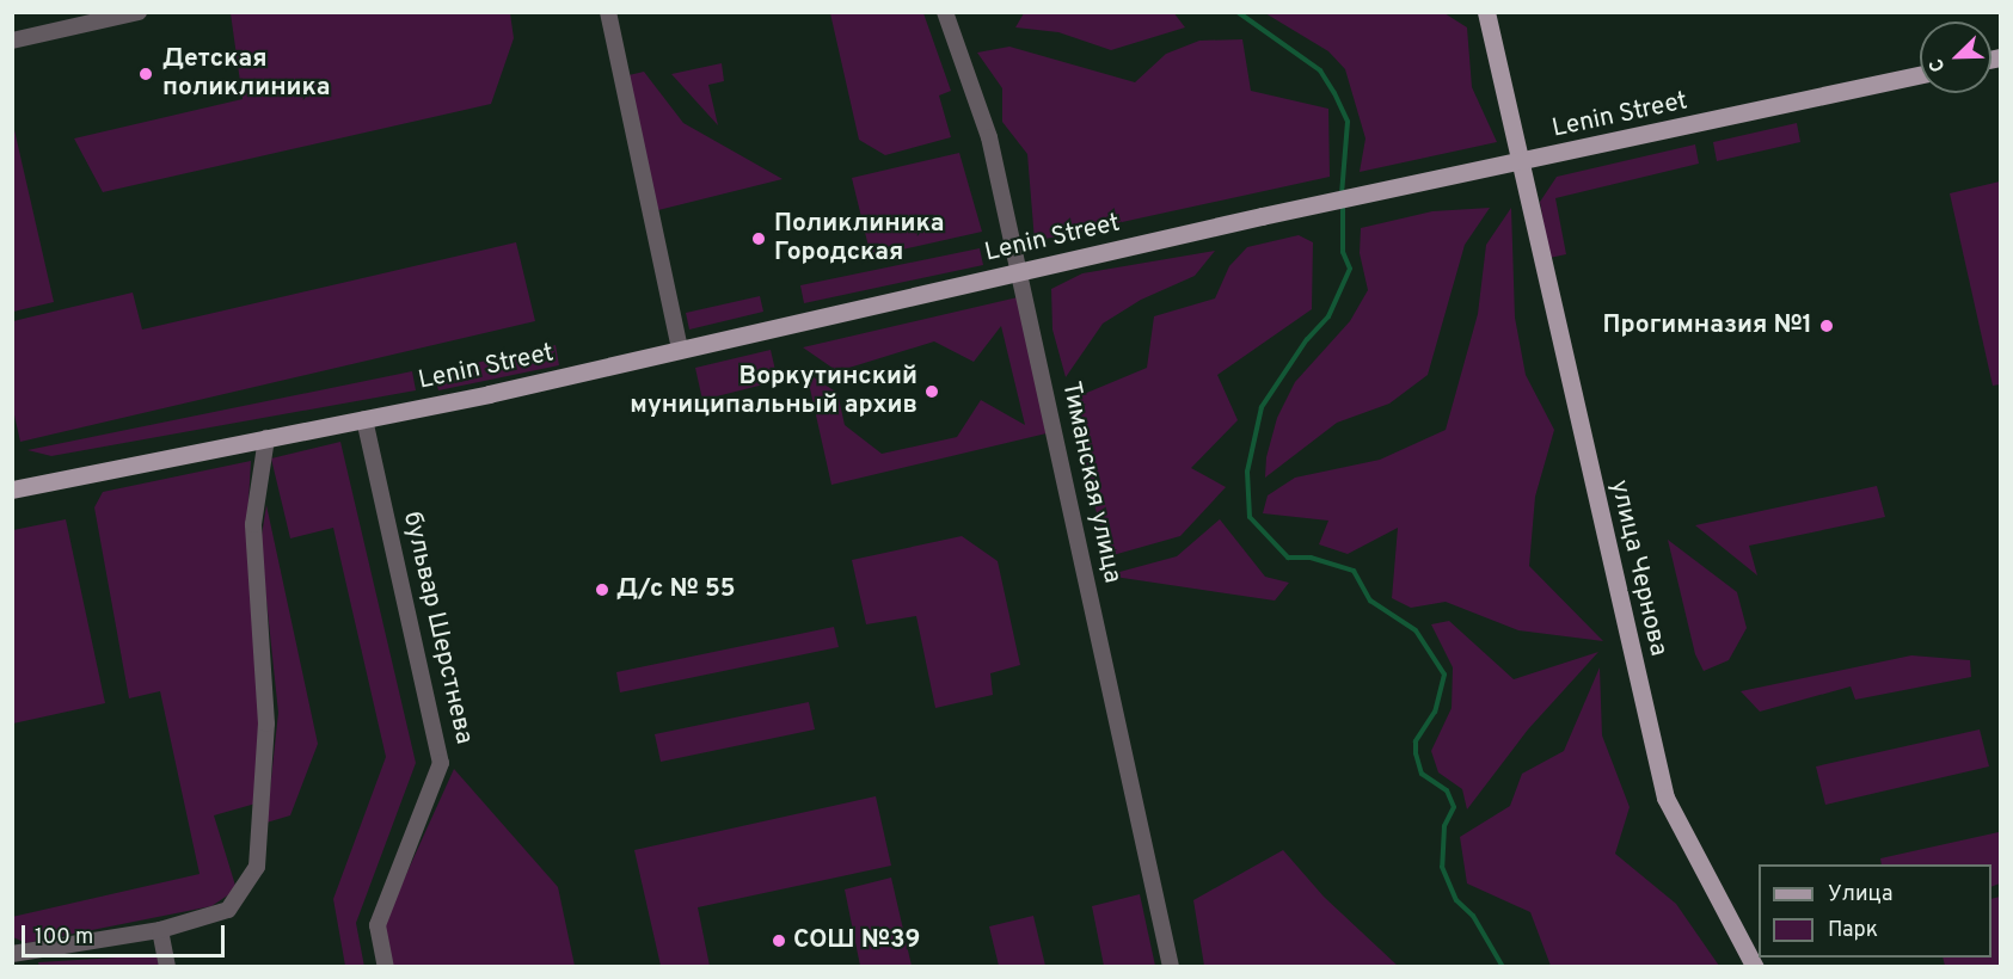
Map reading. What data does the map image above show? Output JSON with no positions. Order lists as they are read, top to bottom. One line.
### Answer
{"streets":{"main road":["Lenin Street","улица Чернова"],"street":["Тиманская улица","бульвар Шерстнева"]},"crossings":[["Lenin Street","Тиманская улица"],["Lenin Street","улица Чернова"],["Lenin Street","бульвар Шерстнева"]],"places":["Детская поликлиника","Поликлиника Городская","Прогимназия №1","Воркутинский муниципальный архив","Д/с № 55","СОШ №39"],"legend":["Улица","Парк"],"scale_bar":"100 m","north":"bottom left"}
